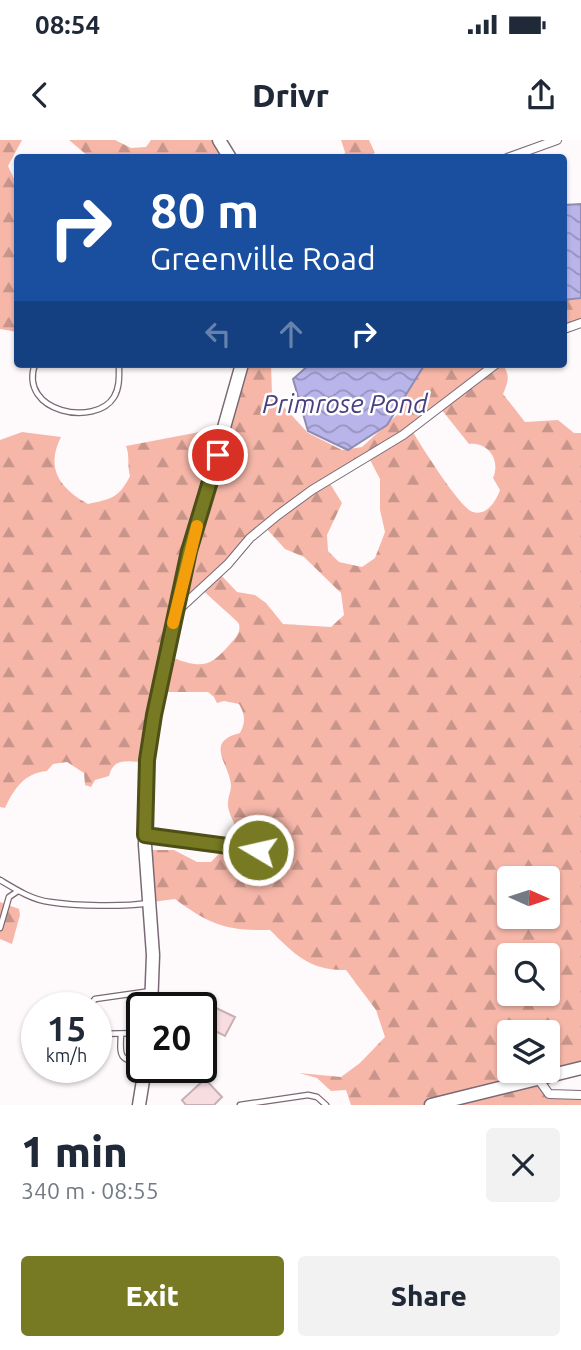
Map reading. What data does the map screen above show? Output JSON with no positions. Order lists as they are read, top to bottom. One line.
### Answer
{"water":["Primrose Pond"],"north":"right","page":{"status":"08:54","header":"Drivr","turn":["80 m","Greenville Road"],"speed":"15 km/h","limit":"20","heading":["1 min","340 m · 08:55"],"buttons":["Exit","Share"]}}
